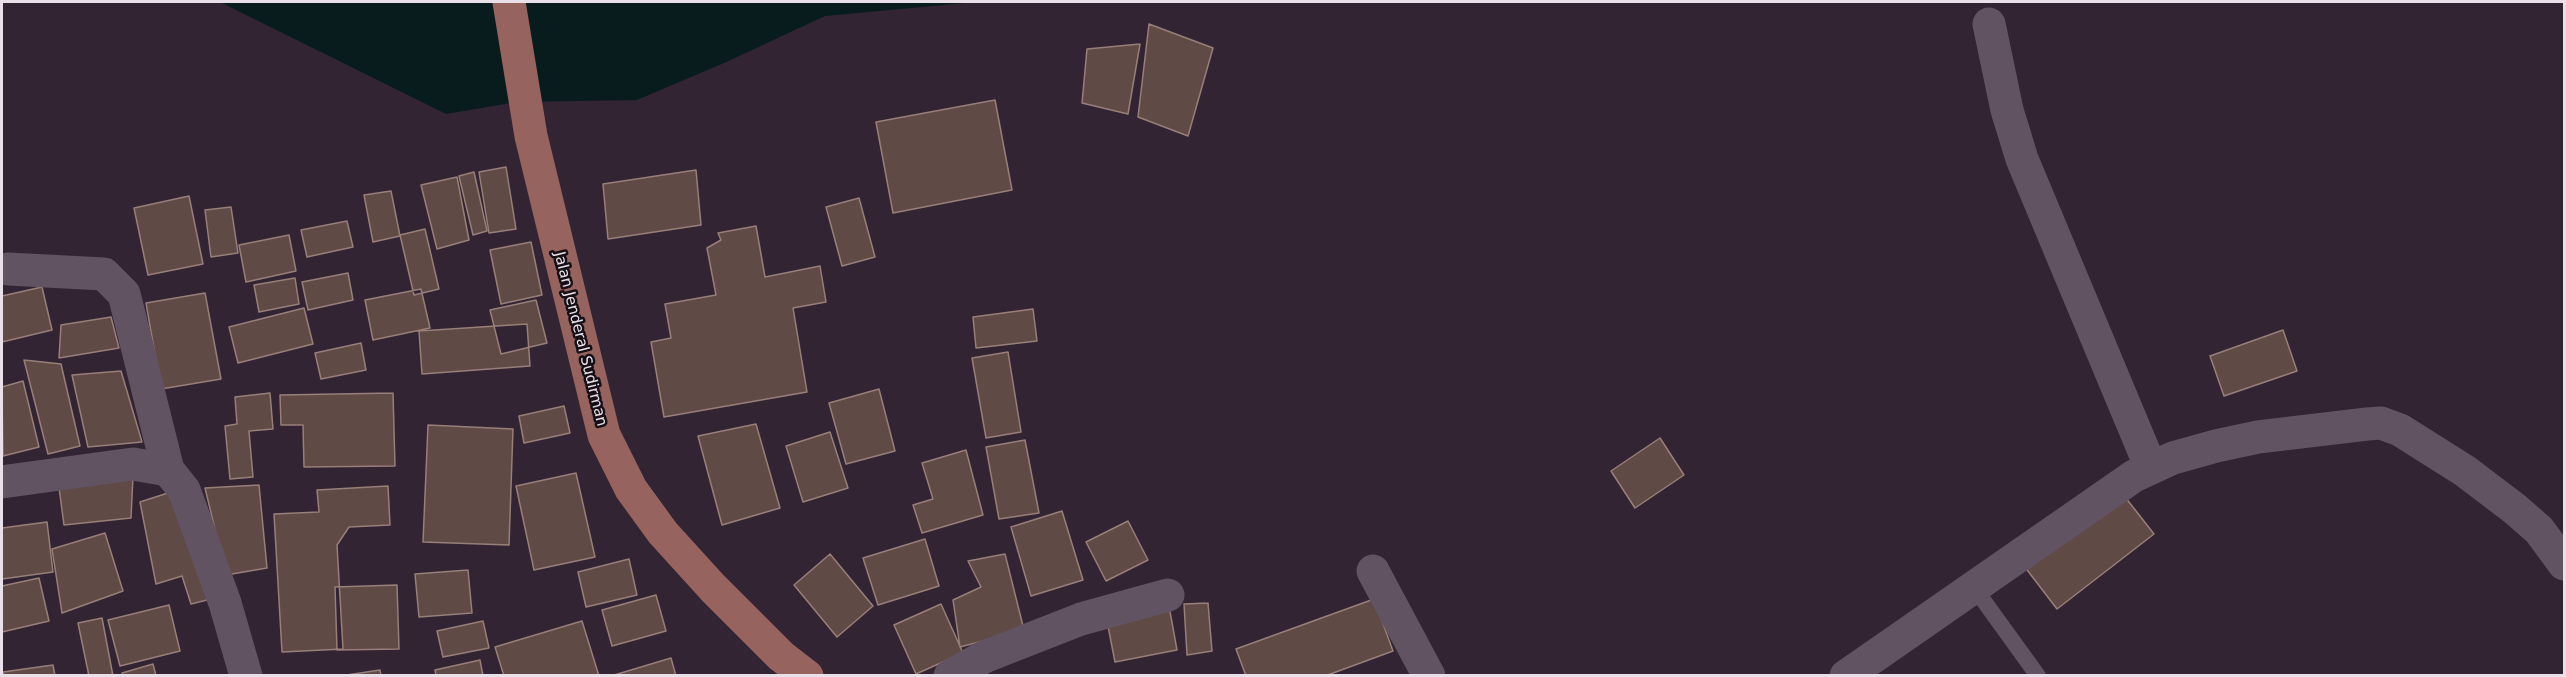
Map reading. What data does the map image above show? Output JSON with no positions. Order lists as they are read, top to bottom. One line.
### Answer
{"streets":{"main road":["Jalan Jenderal Sudirman"]}}
